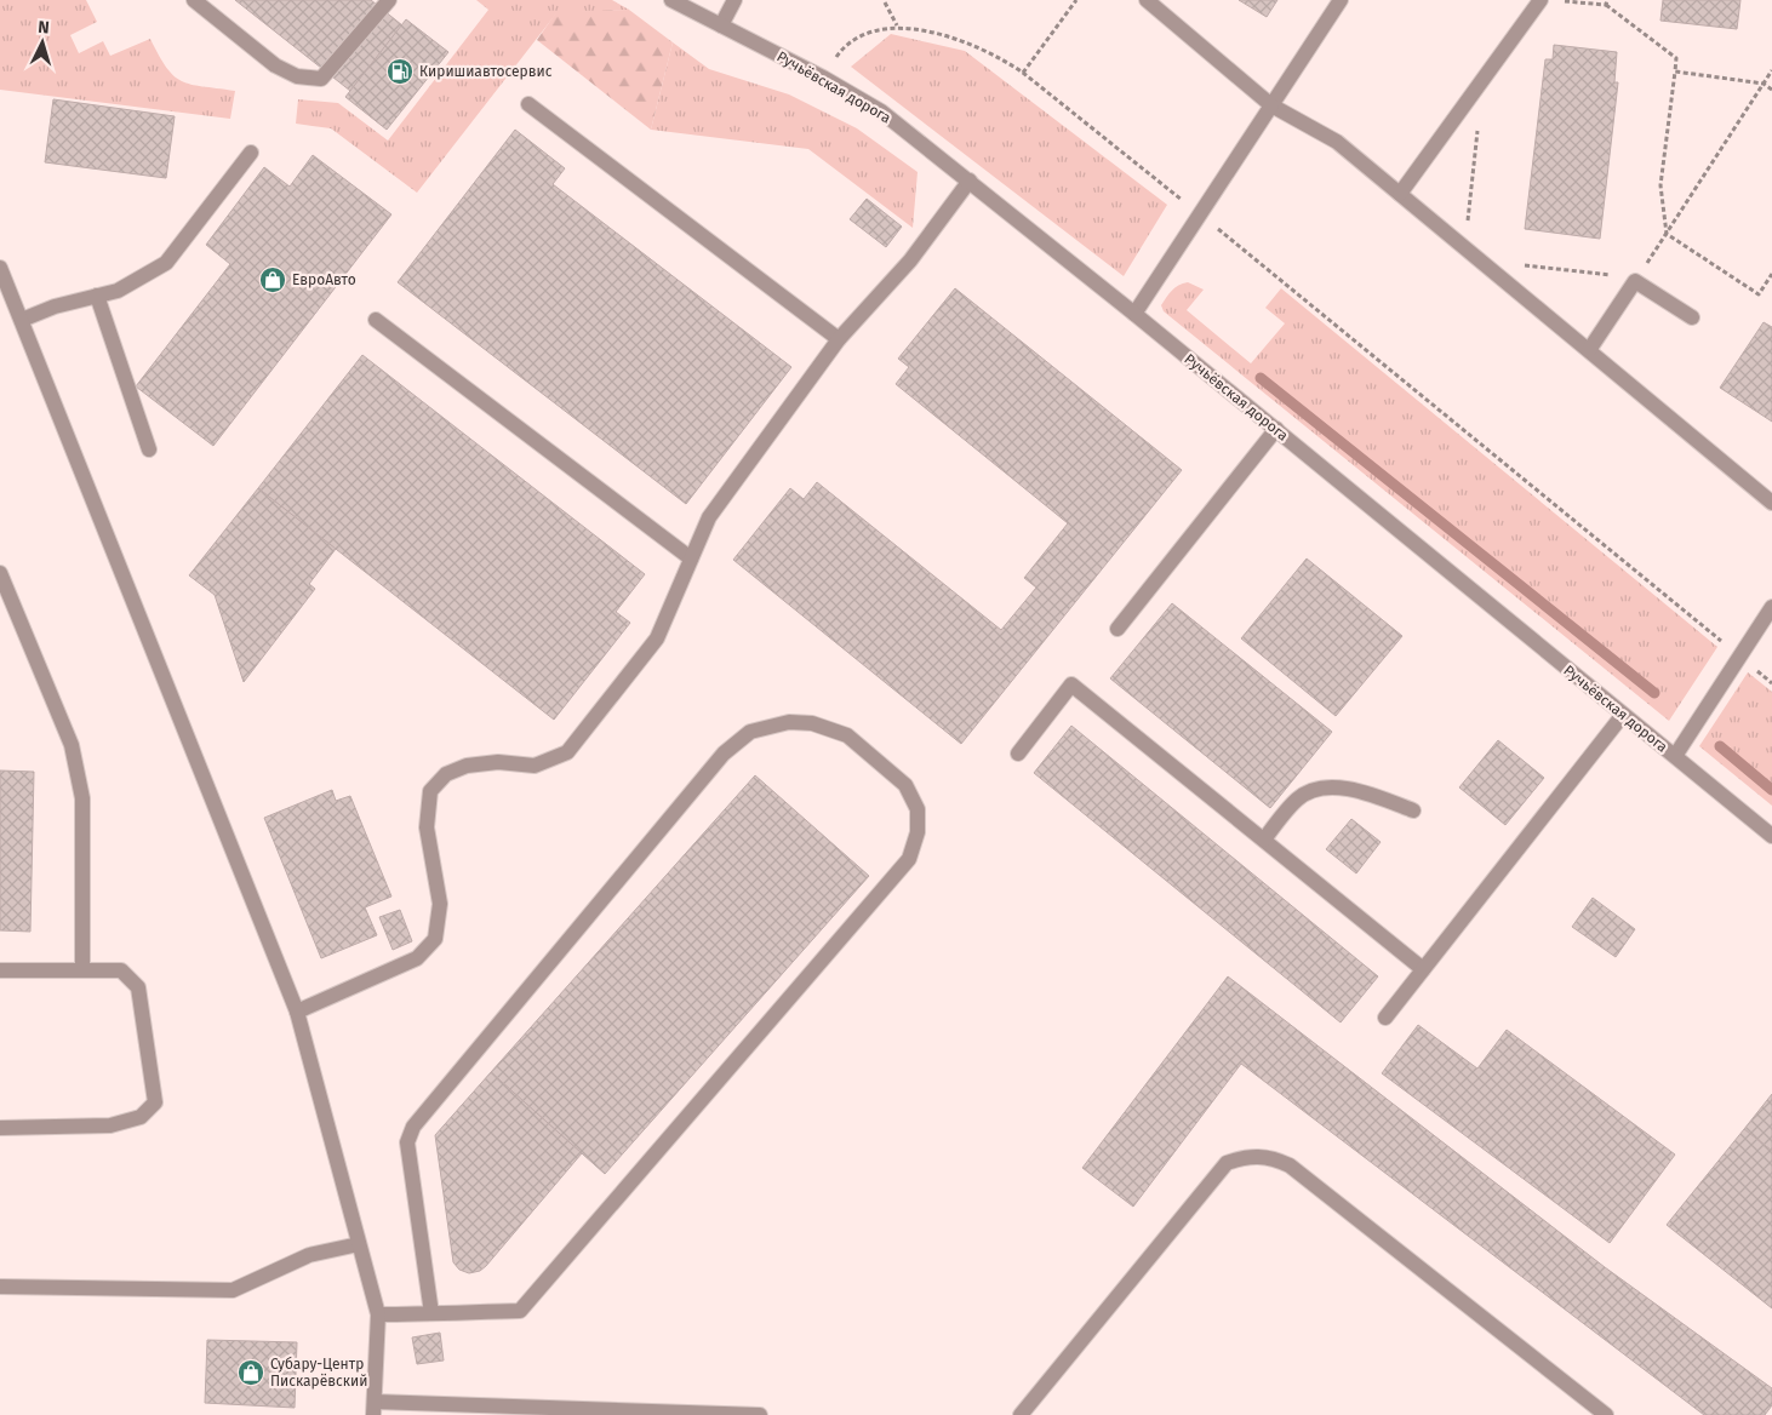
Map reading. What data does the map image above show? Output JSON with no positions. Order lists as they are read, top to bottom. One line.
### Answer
{"streets":{"street":["Ручьёвская дорога"]},"places":{"fuel station":["Киришиавтосервис"],"shop":["ЕвроАвто","Субару-Центр Пискарёвский"]},"north":"top"}
